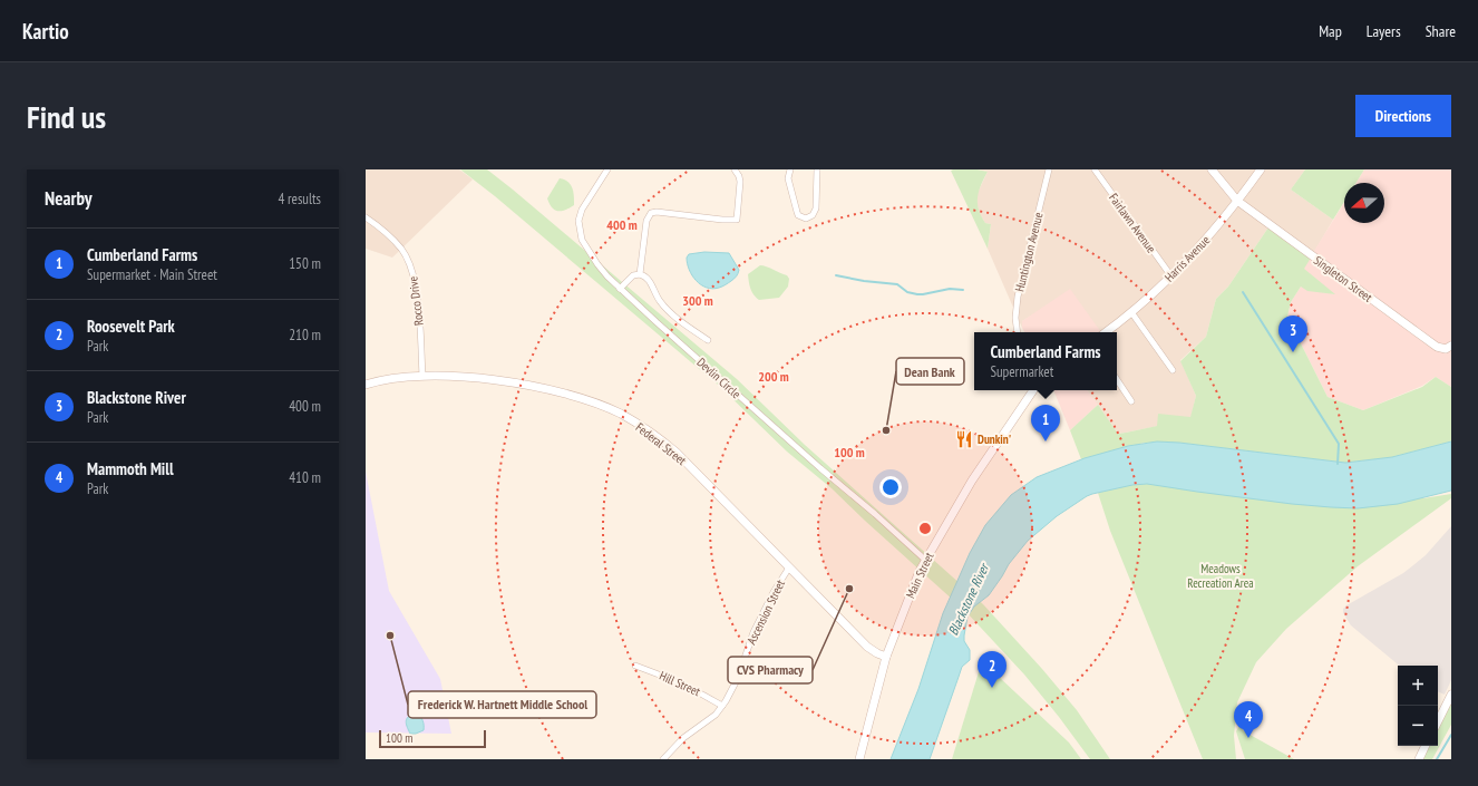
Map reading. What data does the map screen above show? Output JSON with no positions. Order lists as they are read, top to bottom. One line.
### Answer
{"streets":{"street":["Fairlawn Avenue","Huntington Avenue","Harris Avenue","Singleton Street","Rocco Drive","Devlin Circle","Federal Street","Main Street","Ascension Street","Hill Street"]},"crossings":[["Fairlawn Avenue","Harris Avenue"],["Harris Avenue","Singleton Street"],["Rocco Drive","Federal Street"],["Devlin Circle","Main Street"],["Federal Street","Main Street"],["Federal Street","Ascension Street"],["Ascension Street","Hill Street"]],"water":["Blackstone River"],"parks":["Meadows Recreation Area"],"places":{"other":["Dean Bank","CVS Pharmacy","Frederick W. Hartnett Middle School"],"restaurant":["Dunkin'"]},"scale_bar":"100 m","north":"left","page":{"header":"Kartio","nav":["Map","Layers","Share"],"buttons":"Directions","title":"Find us","heading":["Nearby","4 results"],"list":[{"mark":"1","name":"Cumberland Farms","note":"Supermarket · Main Street","value":"150 m"},{"mark":"2","name":"Roosevelt Park","note":"Park","value":"210 m"},{"mark":"3","name":"Blackstone River","note":"Park","value":"400 m"},{"mark":"4","name":"Mammoth Mill","note":"Park","value":"410 m"}],"pins":["3","1","2","4"],"popup":["Cumberland Farms","Supermarket"],"map_buttons":["+","−"],"scale":"100 m"},"rings":["400 m","300 m","200 m","100 m"]}
